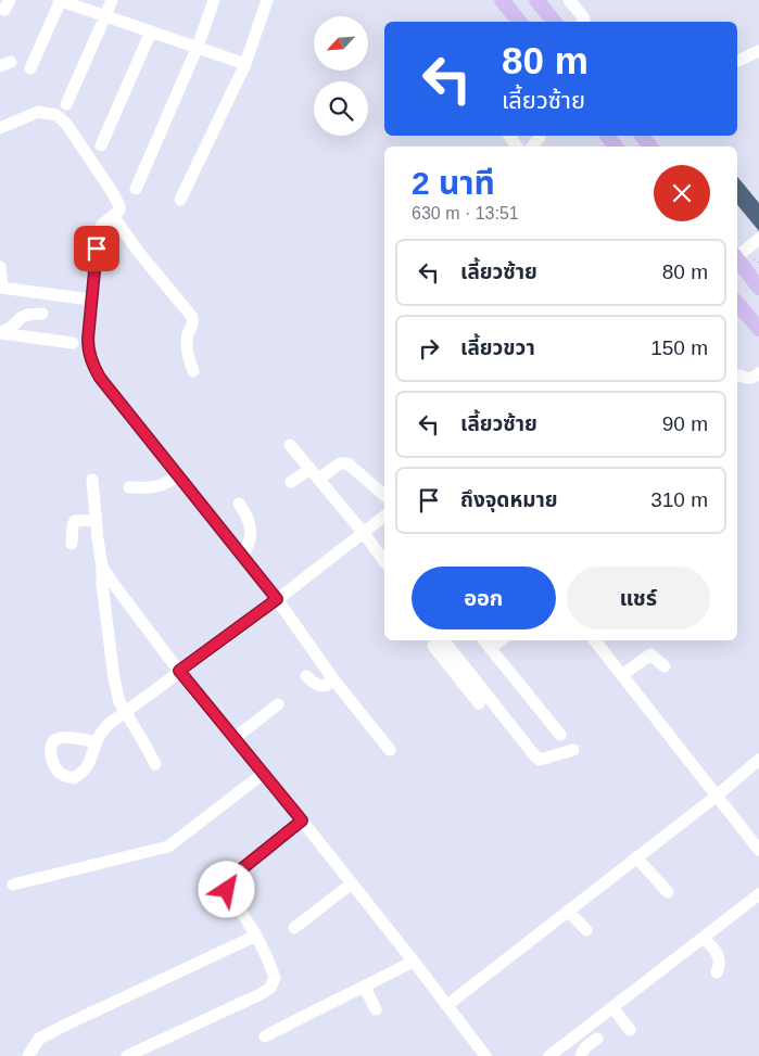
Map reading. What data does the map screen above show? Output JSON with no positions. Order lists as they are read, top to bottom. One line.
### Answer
{"north":"bottom left","page":{"turn":["80 m","เลี้ยวซ้าย"],"heading":["2 นาที","630 m · 13:51"],"list":[{"name":"เลี้ยวซ้าย","value":"80 m"},{"name":"เลี้ยวขวา","value":"150 m"},{"name":"เลี้ยวซ้าย","value":"90 m"},{"name":"ถึงจุดหมาย","value":"310 m"}],"buttons":["ออก","แชร์"]}}
